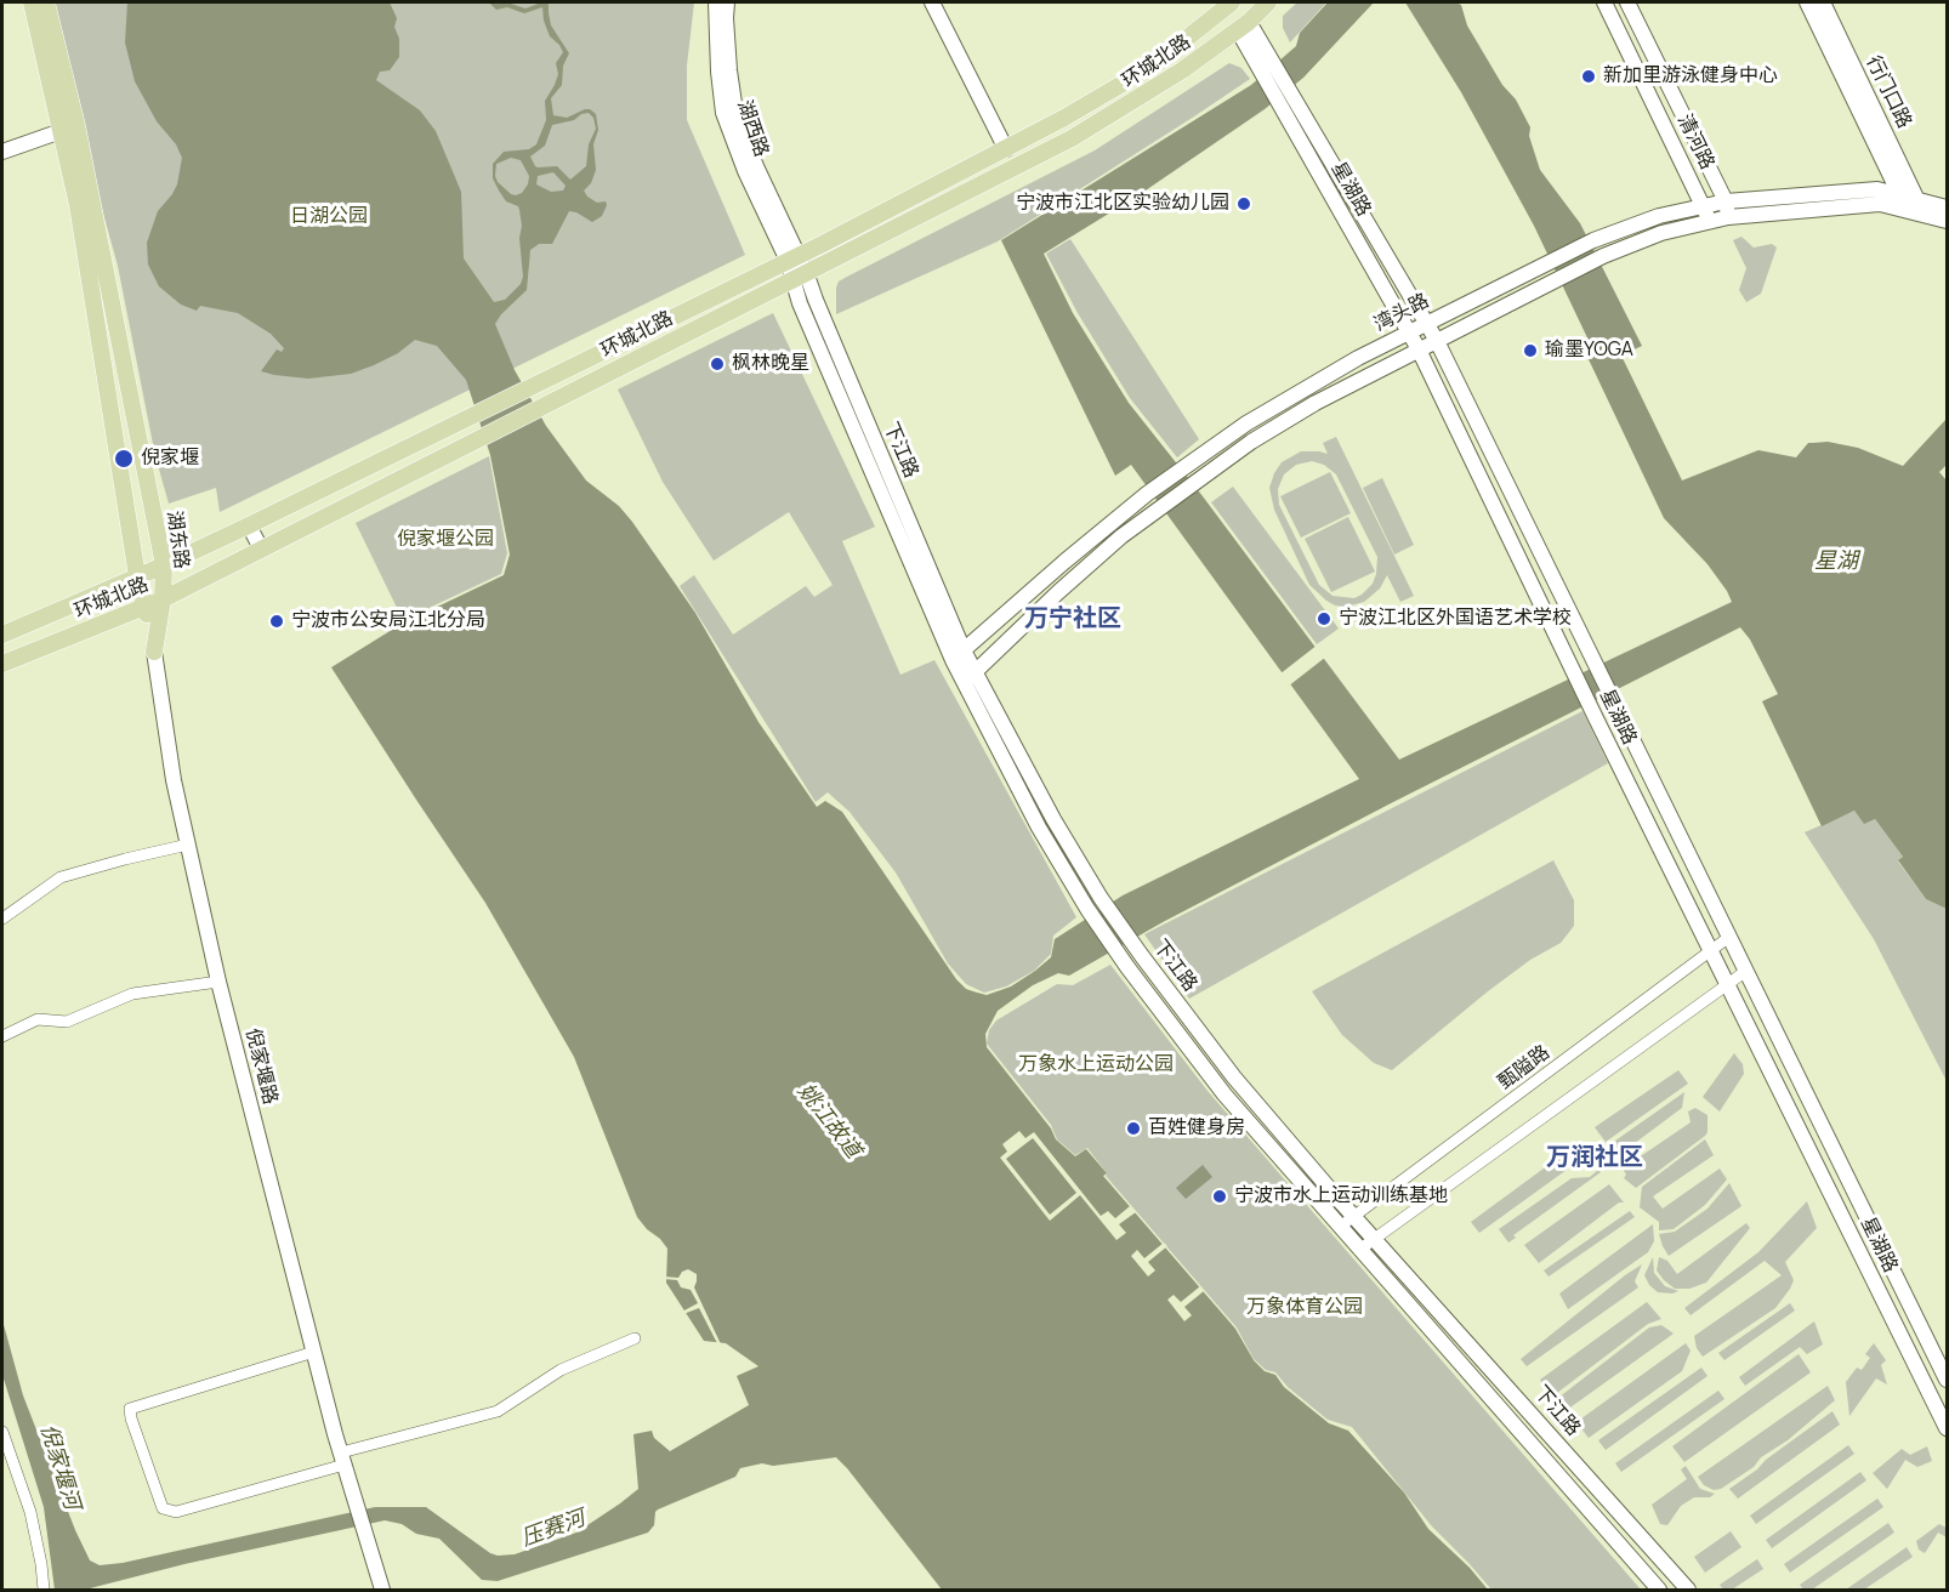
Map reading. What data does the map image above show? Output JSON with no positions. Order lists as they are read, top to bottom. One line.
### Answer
{"streets":{"main road":["环城北路","行门口路","湖西路","清河路","星湖路","湾头路","下江路","湖东路","倪家堰路"],"street":["甄隘路"]},"crossings":[["环城北路","湖西路"],["环城北路","星湖路"],["环城北路","下江路"],["环城北路","湖东路"],["行门口路","湾头路"],["湖西路","下江路"],["清河路","湾头路"],["星湖路","湾头路"],["星湖路","甄隘路"],["湾头路","下江路"],["下江路","甄隘路"],["湖东路","倪家堰路"]],"districts":["万宁社区","万润社区"],"water":["星湖","姚江故道","倪家堰河","压赛河"],"parks":["日湖公园","倪家堰公园","万象水上运动公园","万象体育公园"],"places":["新加里游泳健身中心","宁波市江北区实验幼儿园","瑜墨YOGA","枫林晚星","倪家堰","宁波江北区外国语艺术学校","宁波市公安局江北分局","百姓健身房","宁波市水上运动训练基地"]}
